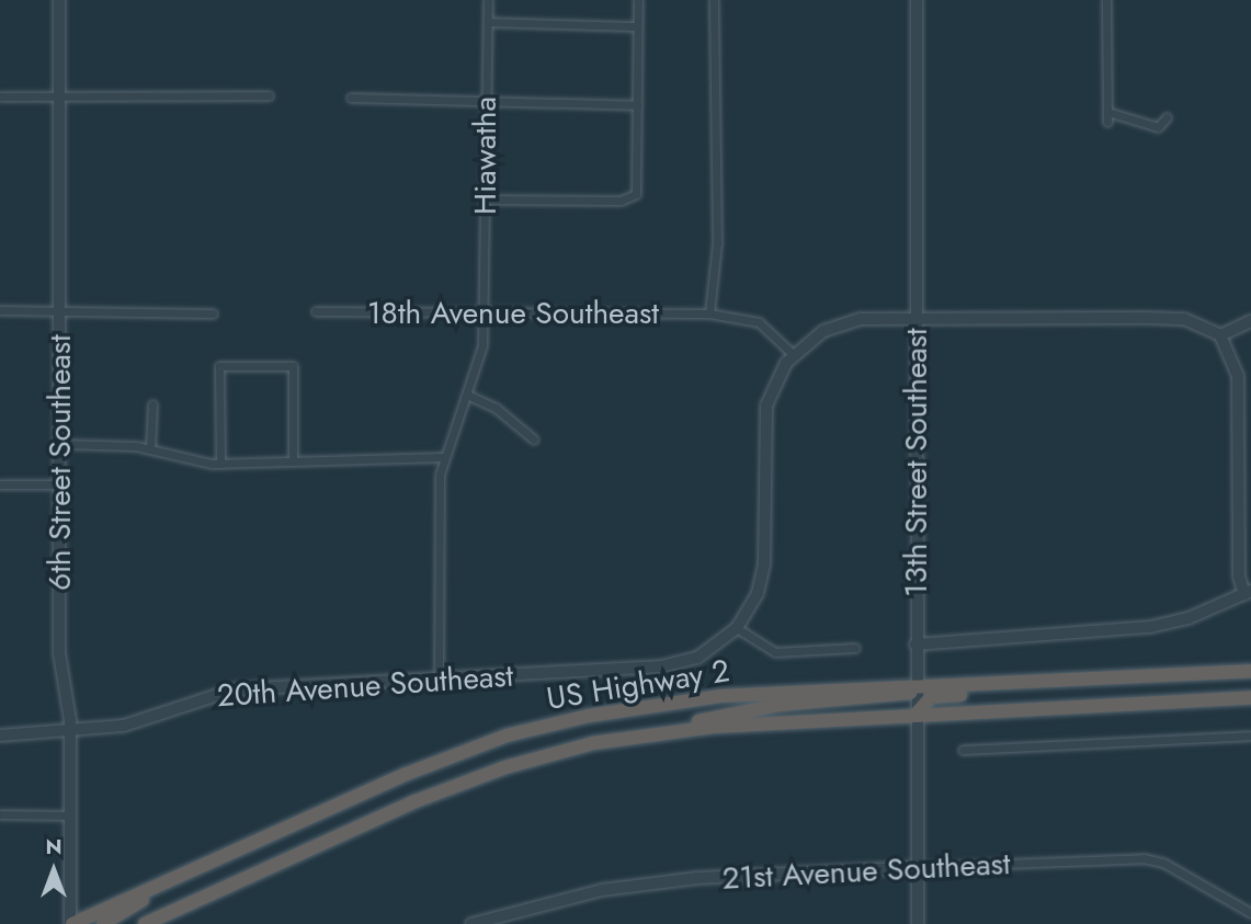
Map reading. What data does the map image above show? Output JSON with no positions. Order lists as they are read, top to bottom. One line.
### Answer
{"streets":{"highway":["US Highway 2"],"street":["Hiawatha","18th Avenue Southeast","6th Street Southeast","13th Street Southeast","20th Avenue Southeast","21st Avenue Southeast"]},"crossings":[["Hiawatha","18th Avenue Southeast"],["Hiawatha","20th Avenue Southeast"],["6th Street Southeast","US Highway 2"],["6th Street Southeast","20th Avenue Southeast"],["13th Street Southeast","US Highway 2"],["13th Street Southeast","21st Avenue Southeast"]],"north":"top"}
